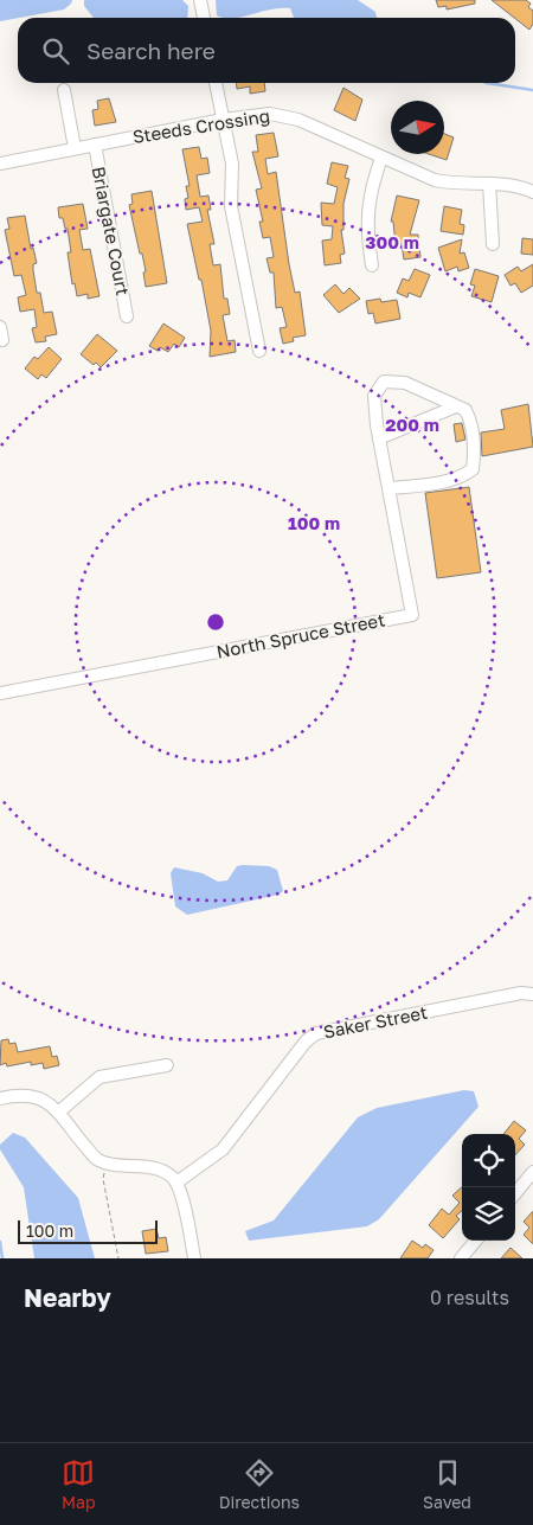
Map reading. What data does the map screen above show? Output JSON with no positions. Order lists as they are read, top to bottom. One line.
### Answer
{"streets":{"street":["Steeds Crossing","Briargate Court","North Spruce Street","Saker Street"]},"crossings":[["Steeds Crossing","Briargate Court"]],"scale_bar":"100 m","north":"right","page":{"search":"Search here","scale":"100 m","heading":["Nearby","0 results"],"nav":["Map","Directions","Saved"]},"rings":["300 m","200 m","100 m"]}
